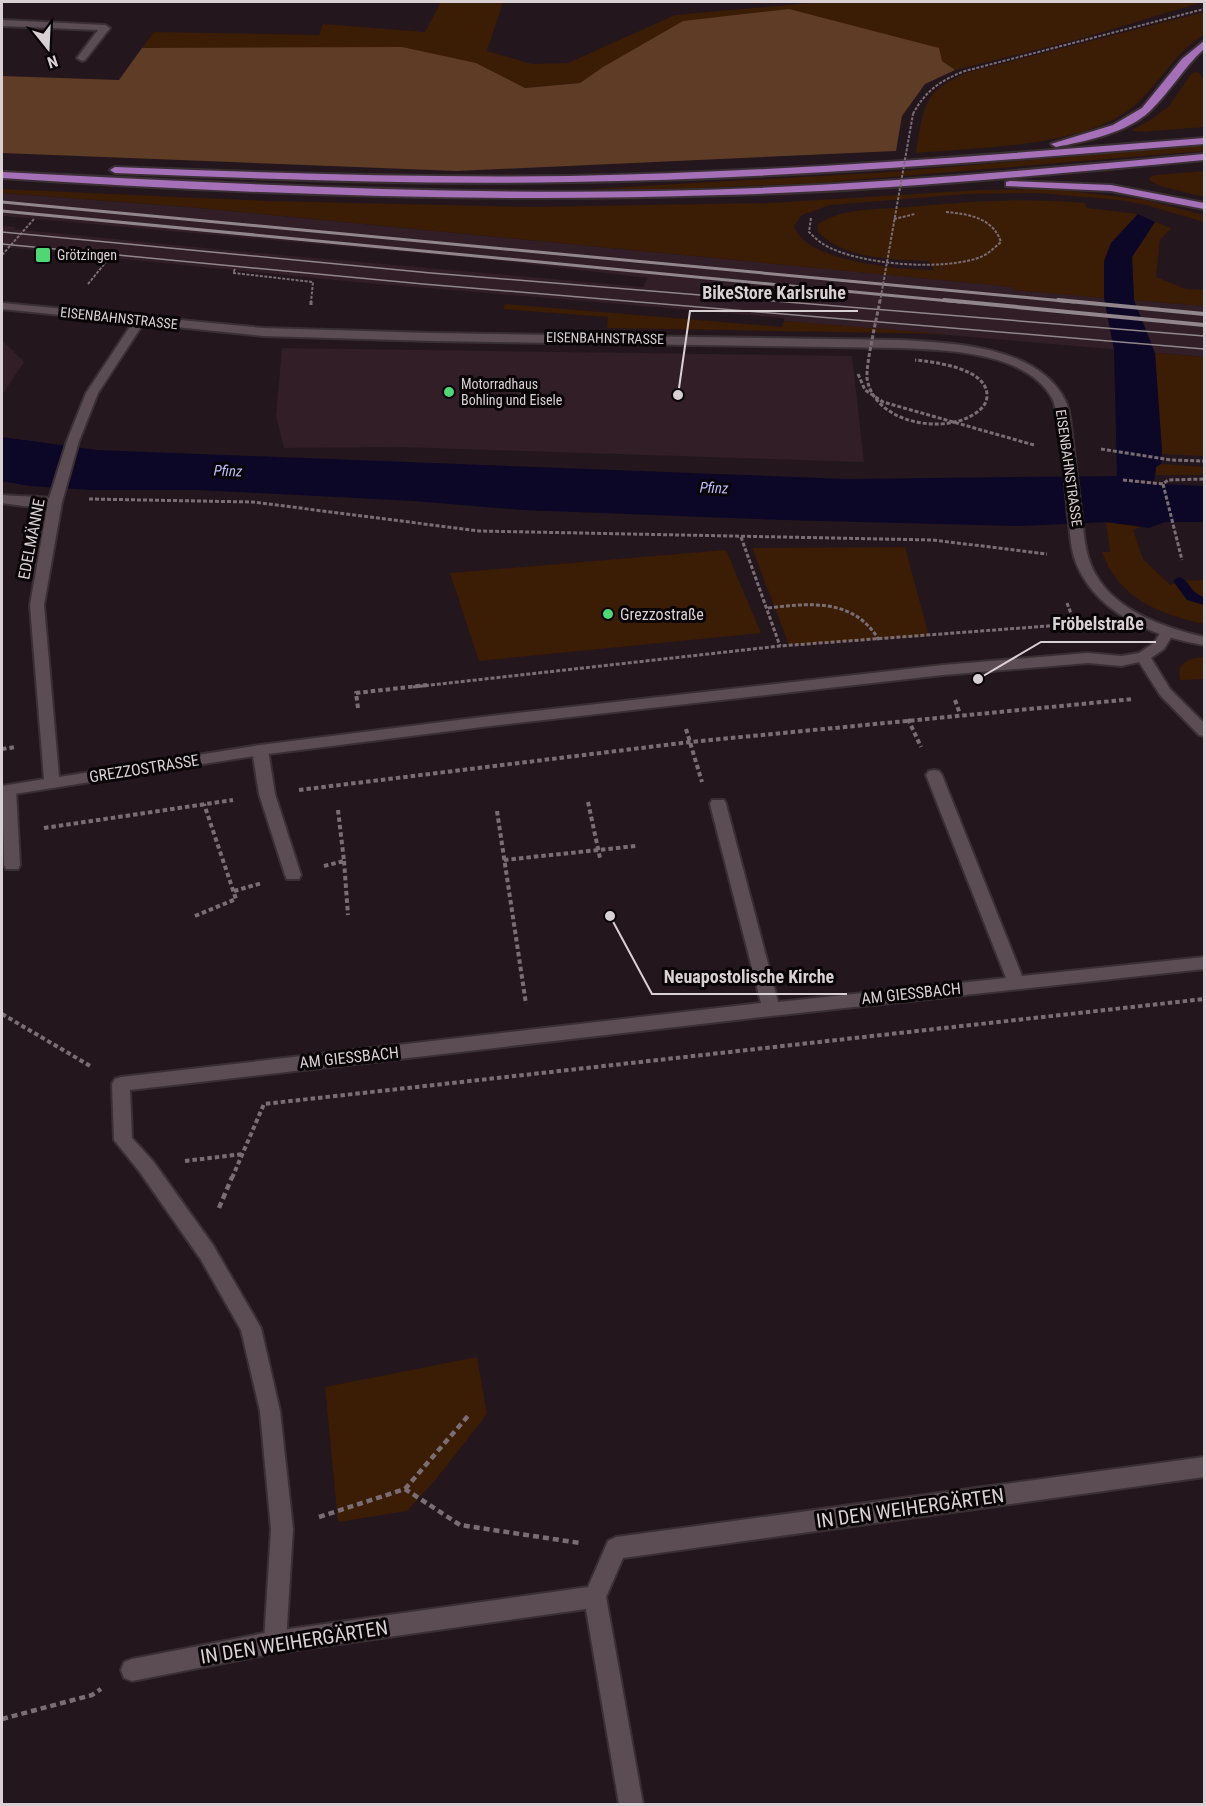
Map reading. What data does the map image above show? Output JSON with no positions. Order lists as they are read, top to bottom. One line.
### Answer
{"streets":{"street":["EISENBAHNSTRASSE","EDELMÄNNE","GREZZOSTRASSE","AM GIESSBACH","IN DEN WEIHERGÄRTEN"]},"crossings":[["EISENBAHNSTRASSE","EDELMÄNNE"],["EDELMÄNNE","GREZZOSTRASSE"]],"water":["Pfinz"],"places":{"transit":["Grötzingen"],"other":["Motorradhaus Bohling und Eisele","BikeStore Karlsruhe","Grezzostraße","Fröbelstraße","Neuapostolische Kirche"]},"north":"bottom"}
